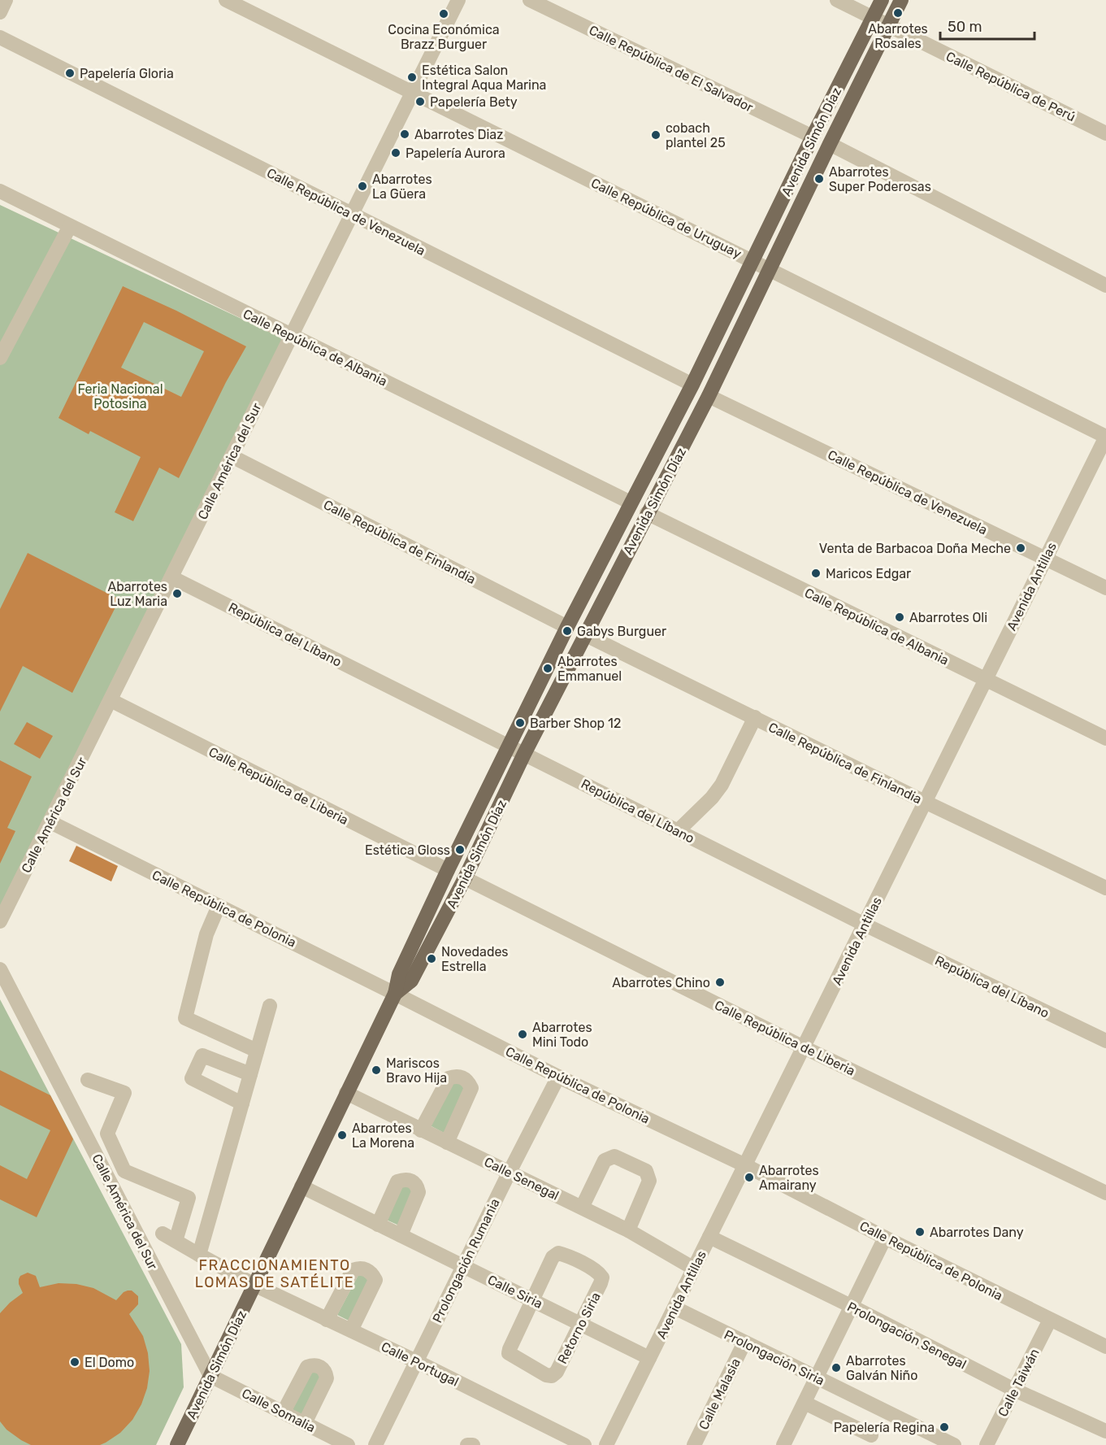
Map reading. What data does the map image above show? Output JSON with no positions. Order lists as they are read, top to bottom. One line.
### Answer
{"streets":{"main road":["Avenida Simón Díaz"],"street":["Calle República de El Salvador","Calle República de Perú","Calle República de Venezuela","Calle República de Uruguay","Calle República de Albania","Calle América del Sur","Calle República de Finlandia","Avenida Antillas","República del Líbano","Calle República de Liberia","Calle República de Polonia","Calle Senegal","Prolongación Rumania","Calle Siria","Retorno Siria","Prolongación Senegal","Prolongación Siria","Calle Portugal","Calle Taiwán","Calle Malasia","Calle Somalia"]},"crossings":[["Calle República de El Salvador","Avenida Simón Díaz"],["Calle República de Perú","Avenida Simón Díaz"],["Avenida Simón Díaz","Calle República de Venezuela"],["Avenida Simón Díaz","Calle República de Uruguay"],["Avenida Simón Díaz","Calle República de Albania"],["Avenida Simón Díaz","Calle América del Sur"],["Avenida Simón Díaz","Calle República de Finlandia"],["Avenida Simón Díaz","República del Líbano"],["Avenida Simón Díaz","Calle República de Liberia"],["Avenida Simón Díaz","Calle República de Polonia"],["Avenida Simón Díaz","Calle Senegal"],["Avenida Simón Díaz","Calle Siria"],["Avenida Simón Díaz","Calle Portugal"],["Avenida Simón Díaz","Calle Somalia"],["Calle República de Venezuela","Calle América del Sur"],["Calle República de Venezuela","Avenida Antillas"],["Calle República de Uruguay","Calle América del Sur"],["Calle República de Uruguay","Avenida Antillas"],["Calle República de Albania","Calle América del Sur"],["Calle República de Albania","Avenida Antillas"],["Calle América del Sur","Calle República de Finlandia"],["Calle América del Sur","República del Líbano"],["Calle América del Sur","Calle República de Liberia"],["Calle América del Sur","Calle República de Polonia"],["Calle América del Sur","Calle Somalia"],["Calle República de Finlandia","Avenida Antillas"],["Avenida Antillas","República del Líbano"],["Avenida Antillas","Calle República de Liberia"],["Avenida Antillas","Calle República de Polonia"],["Avenida Antillas","Calle Senegal"],["Avenida Antillas","Calle Siria"],["Avenida Antillas","Prolongación Senegal"],["Avenida Antillas","Prolongación Siria"],["Calle República de Polonia","Prolongación Rumania"],["Calle República de Polonia","Calle Taiwán"],["Calle Senegal","Prolongación Rumania"],["Prolongación Rumania","Calle Siria"],["Prolongación Rumania","Calle Portugal"],["Calle Siria","Retorno Siria"],["Prolongación Senegal","Calle Taiwán"],["Prolongación Siria","Calle Malasia"]],"districts":["FRACCIONAMIENTO LOMAS DE SATÉLITE"],"parks":["Feria Nacional Potosina"],"places":["Abarrotes Rosales","Cocina Económica Brazz Burguer","Papelería Gloria","Estética Salon Integral Aqua Marina","Papelería Bety","Abarrotes Diaz","cobach plantel 25","Papelería Aurora","Abarrotes Super Poderosas","Abarrotes La Güera","Venta de Barbacoa Doña Meche","Maricos Edgar","Abarrotes Luz Maria","Abarrotes Oli","Gabys Burguer","Abarrotes Emmanuel","Barber Shop 12","Estética Gloss","Novedades Estrella","Abarrotes Chino","Abarrotes Mini Todo","Mariscos Bravo Hija","Abarrotes La Morena","Abarrotes Amairany","Abarrotes Dany","El Domo","Abarrotes Galván Niño","Papelería Regina"],"scale_bar":"50 m"}
